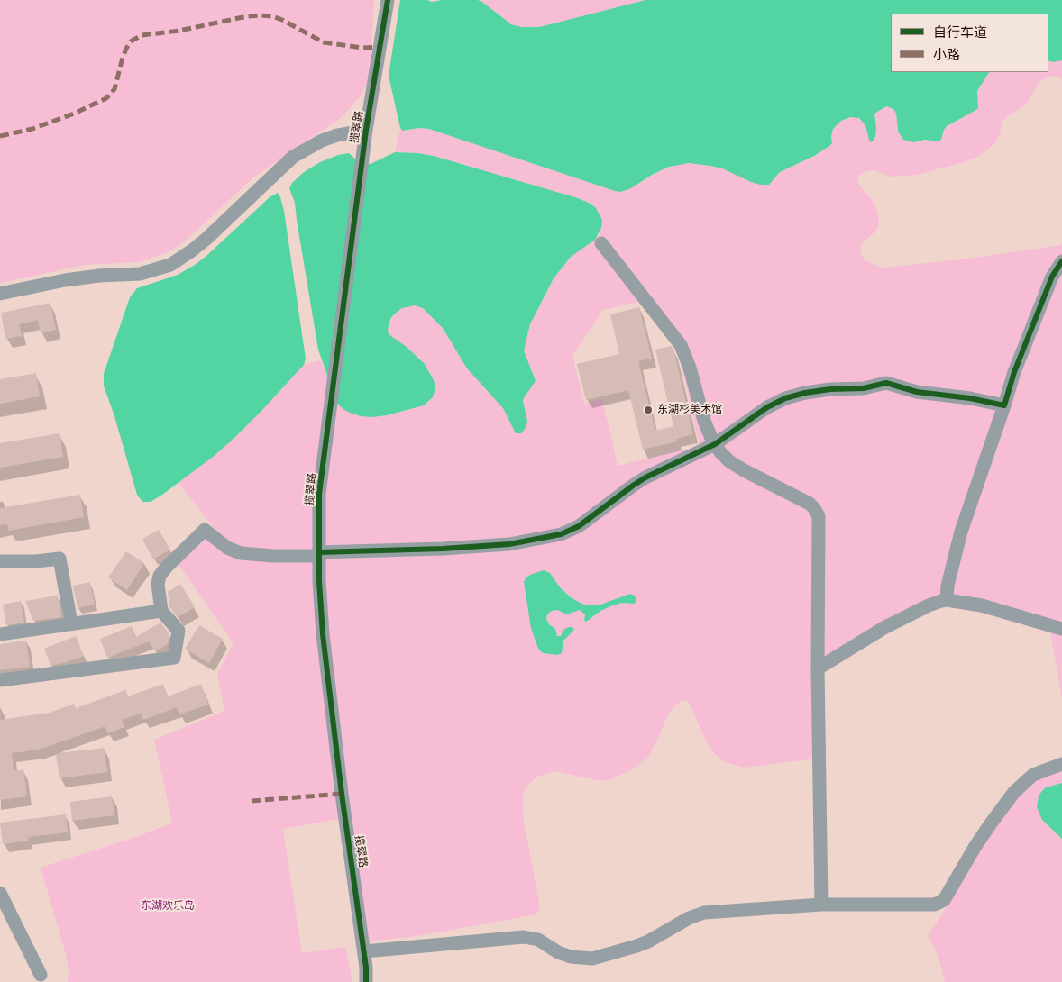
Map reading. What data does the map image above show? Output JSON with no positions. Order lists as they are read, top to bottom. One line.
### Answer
{"streets":{"street":["揽翠路"]},"parks":["东湖欢乐岛"],"places":["东湖杉美术馆"],"legend":["自行车道","小路"]}
